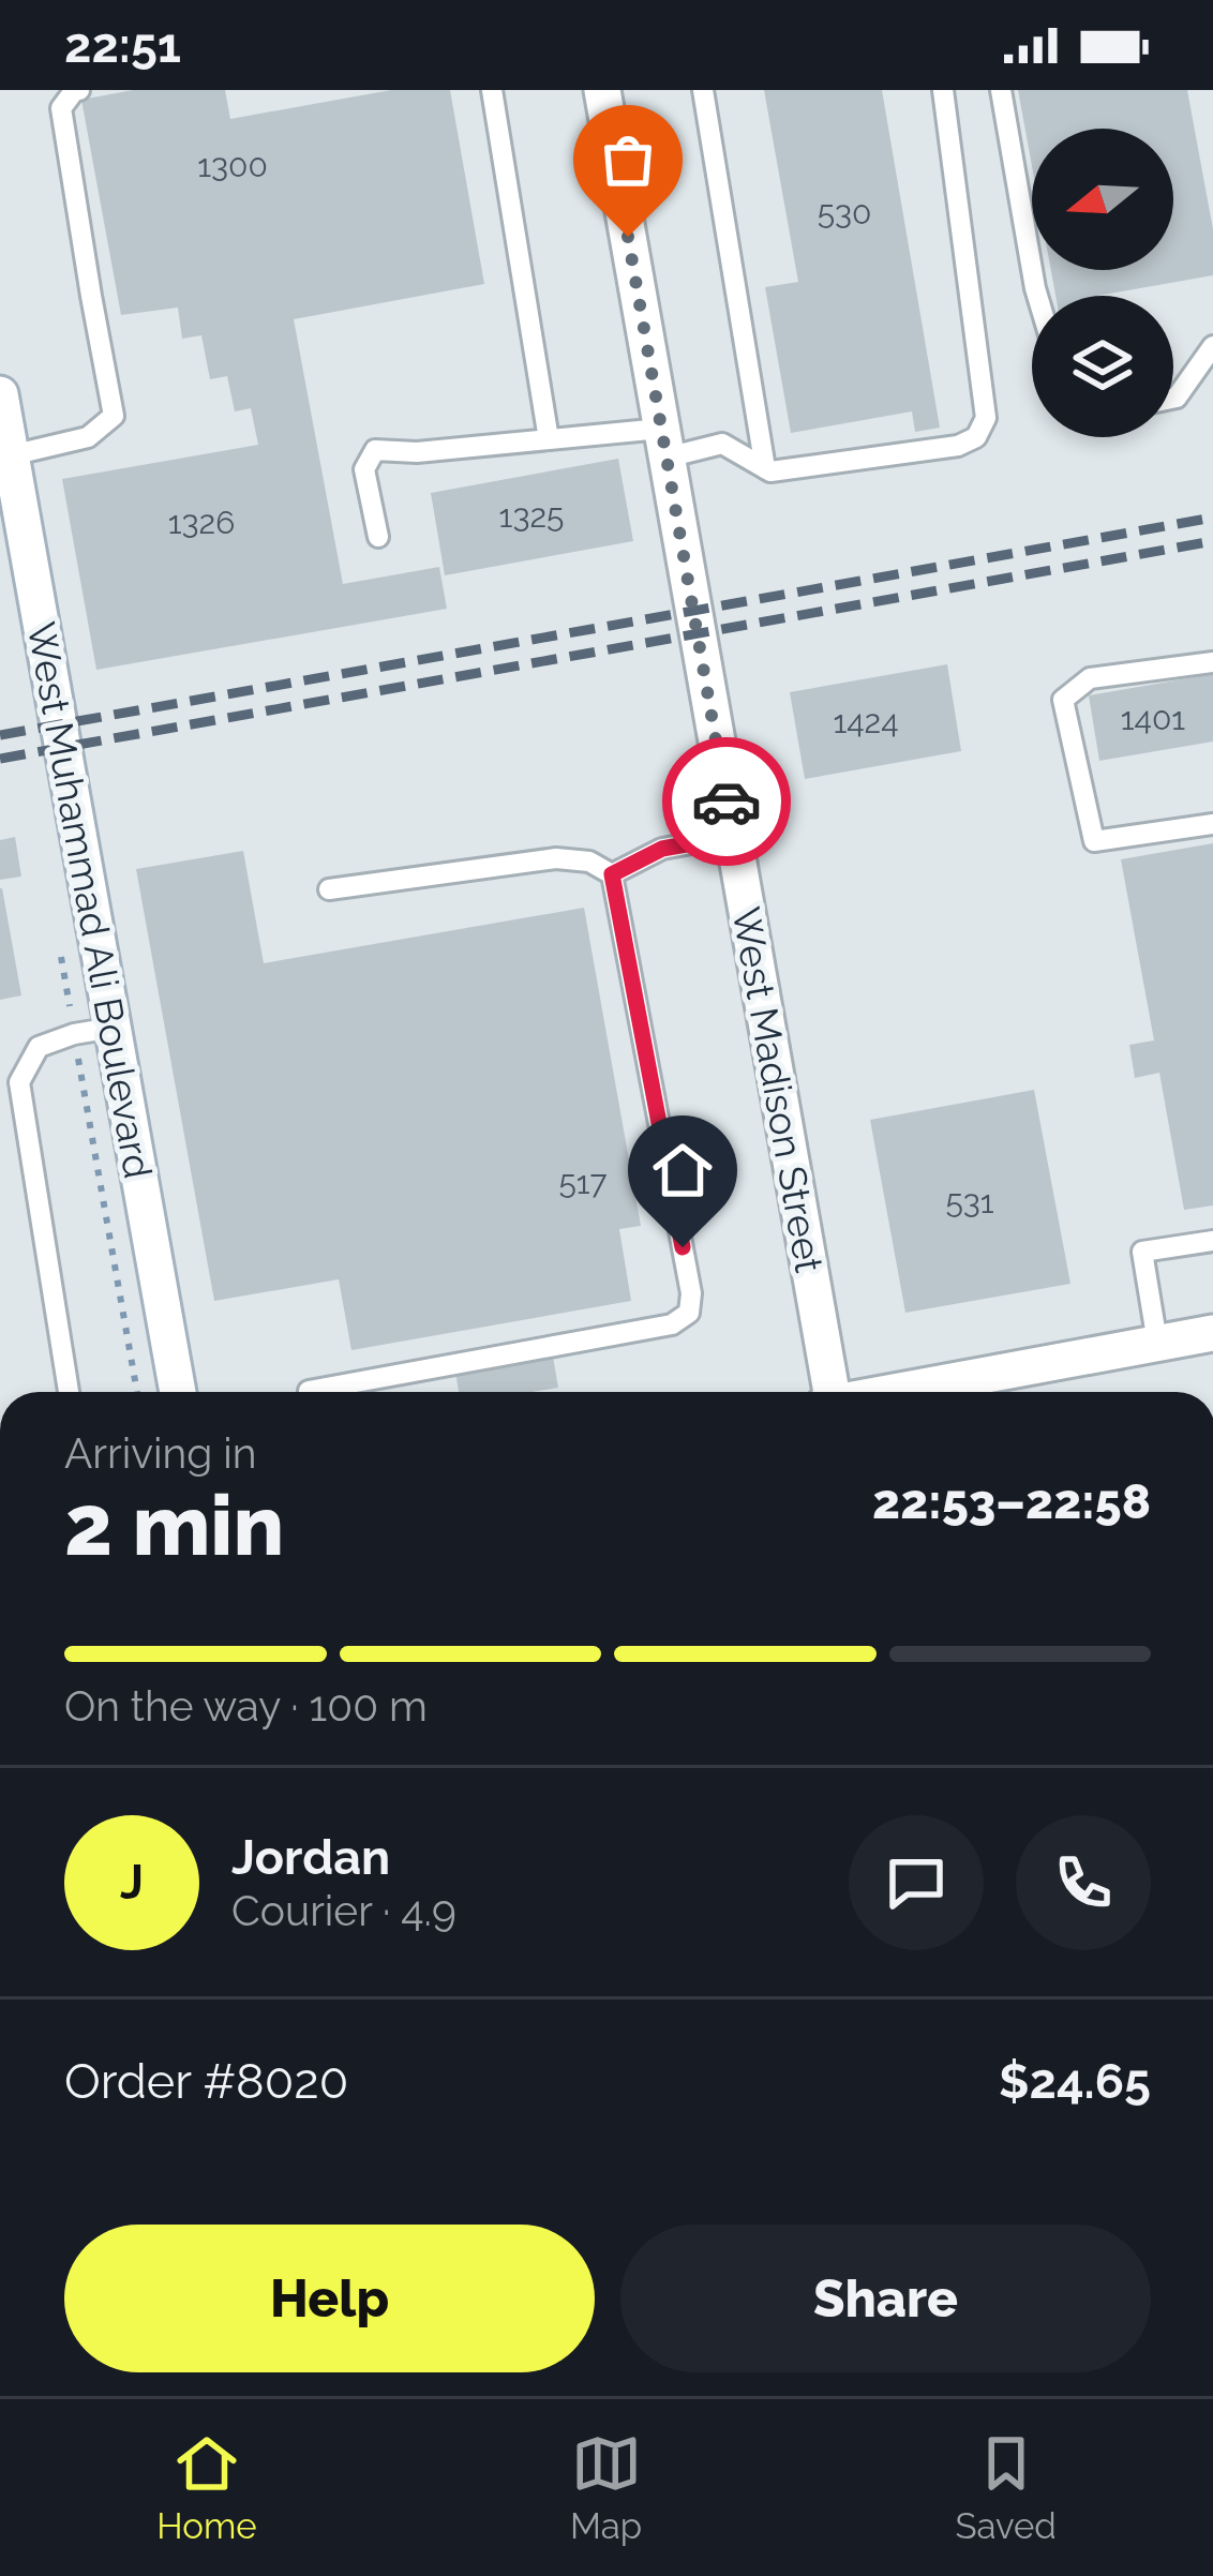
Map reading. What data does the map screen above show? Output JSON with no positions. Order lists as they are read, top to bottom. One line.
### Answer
{"streets":{"street":["West Muhammad Ali Boulevard","West Madison Street"]},"house_numbers":["1300","530","1325","1326","1401","1424","517","531"],"north":"left","page":{"status":"22:51","heading":["2 min","Arriving in","22:53–22:58"],"panel":["Jordan","Courier · 4.9","Order #8020","$24.65"],"bar":"On the way · 100 m","round":"J","buttons":["Help","Share"],"tabs":["Home","Map","Saved"]}}
